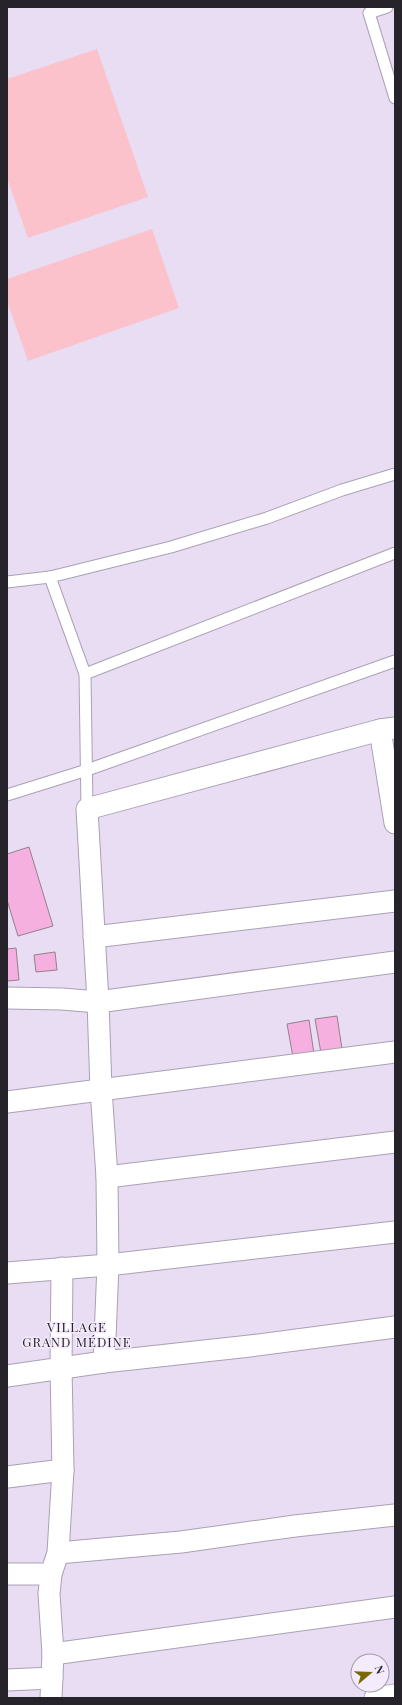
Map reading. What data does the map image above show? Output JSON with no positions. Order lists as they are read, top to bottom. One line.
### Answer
{"districts":["VILLAGE GRAND MÉDINE"],"north":"right"}
